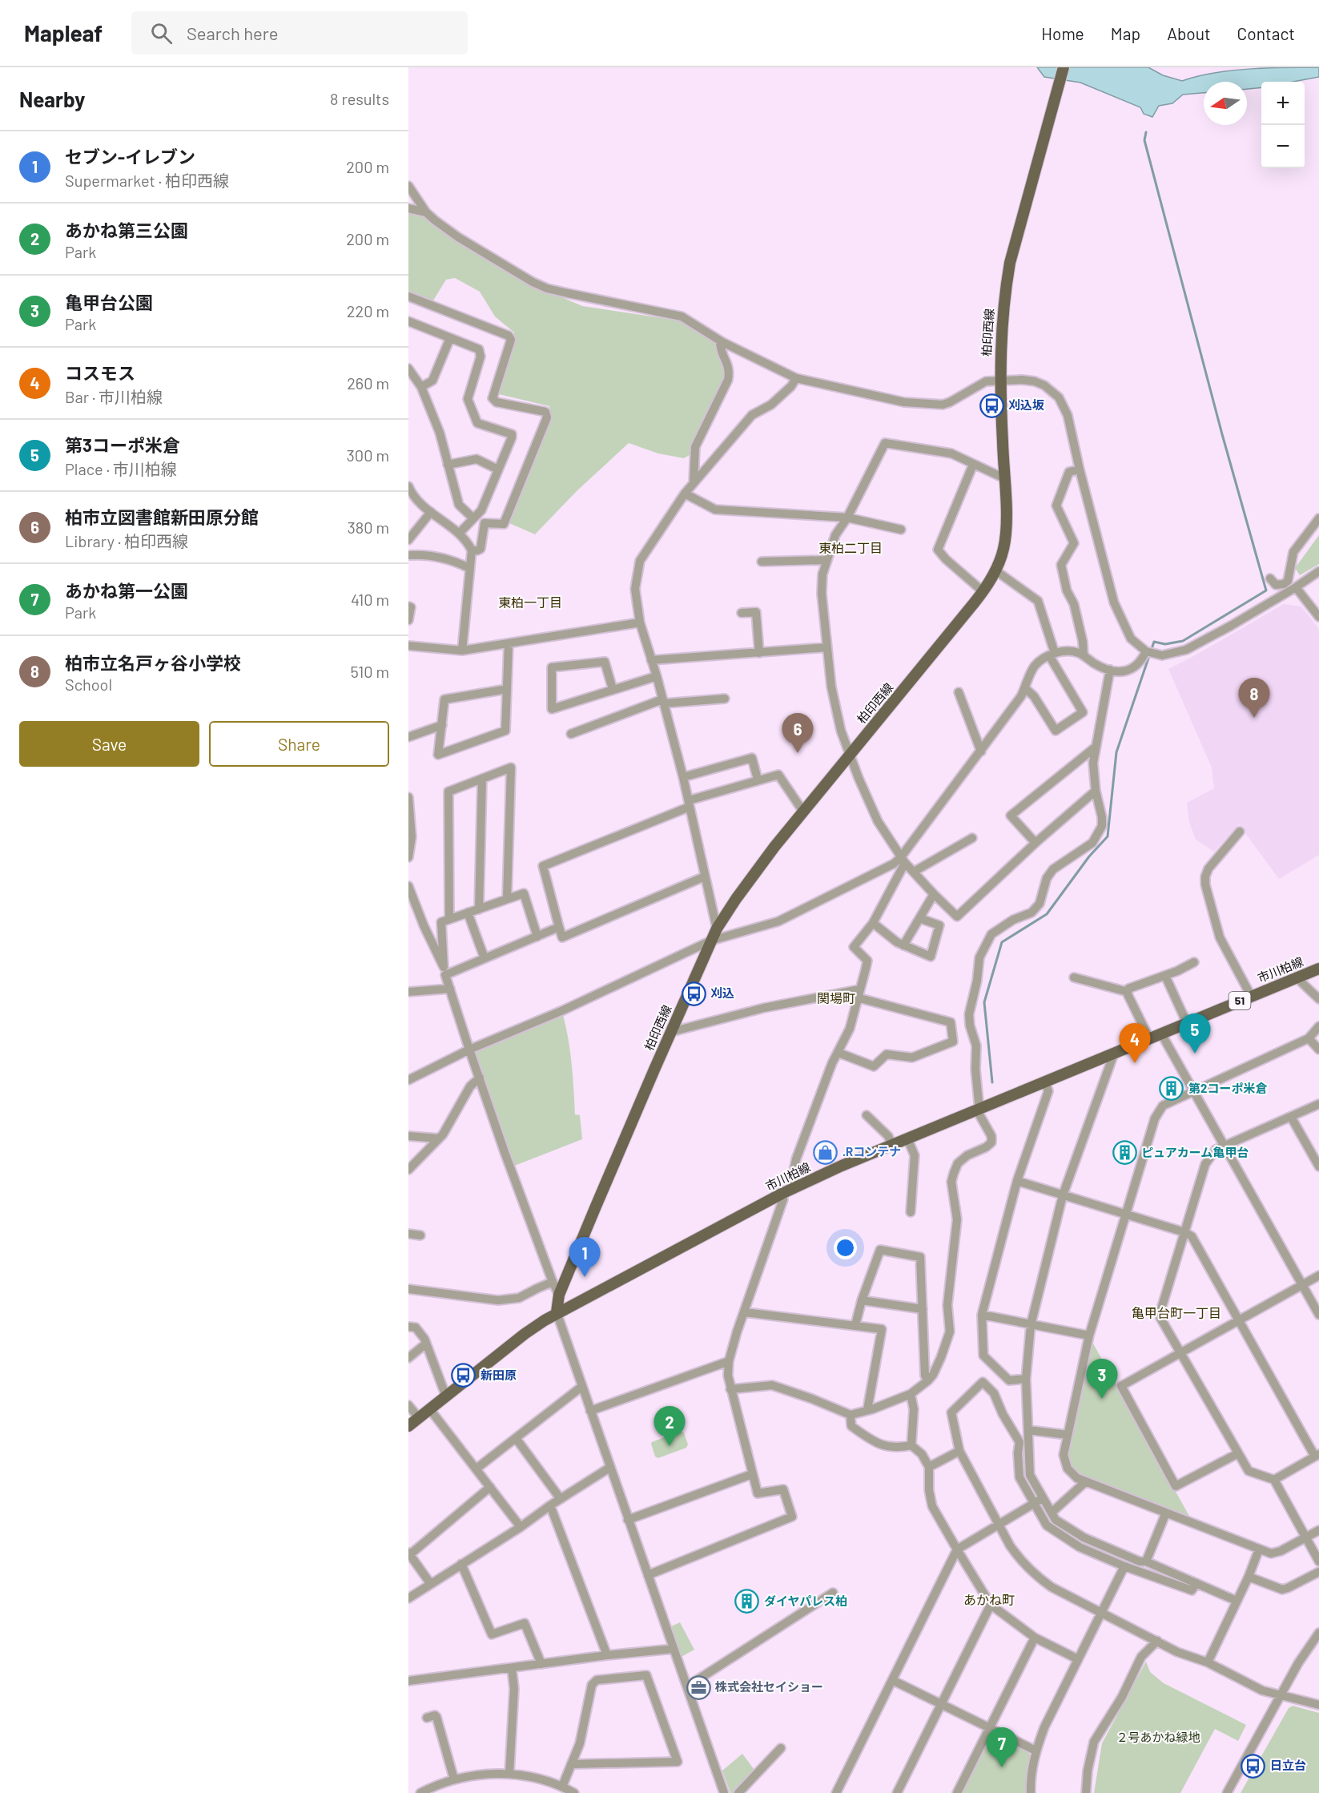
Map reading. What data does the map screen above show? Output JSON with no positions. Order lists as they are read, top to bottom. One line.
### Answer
{"streets":{"main road":["柏印西線","市川柏線","51"]},"crossings":[["柏印西線","市川柏線"]],"districts":["東柏二丁目","東柏一丁目","関場町","亀甲台町一丁目","あかね町"],"parks":["２号あかね緑地"],"places":{"bus stop":["刈込坂","刈込","新田原","日立台"],"building":["第2コーポ米倉","ピュアカーム亀甲台","ダイヤパレス柏"],"shop":[".Rコンテナ"],"office":["株式会社セイショー"]},"north":"left","page":{"header":"Mapleaf","search":"Search here","nav":["Home","Map","About","Contact"],"heading":["Nearby","8 results"],"map_buttons":["+","−"],"list":[{"mark":"1","name":"セブン-イレブン","note":"Supermarket · 柏印西線","value":"200 m"},{"mark":"2","name":"あかね第三公園","note":"Park","value":"200 m"},{"mark":"3","name":"亀甲台公園","note":"Park","value":"220 m"},{"mark":"4","name":"コスモス","note":"Bar · 市川柏線","value":"260 m"},{"mark":"5","name":"第3コーポ米倉","note":"Place · 市川柏線","value":"300 m"},{"mark":"6","name":"柏市立図書館新田原分館","note":"Library · 柏印西線","value":"380 m"},{"mark":"7","name":"あかね第一公園","note":"Park","value":"410 m"},{"mark":"8","name":"柏市立名戸ヶ谷小学校","note":"School","value":"510 m"}],"pins":["8","6","5","4","1","3","2","7"],"buttons":["Save","Share"]}}
